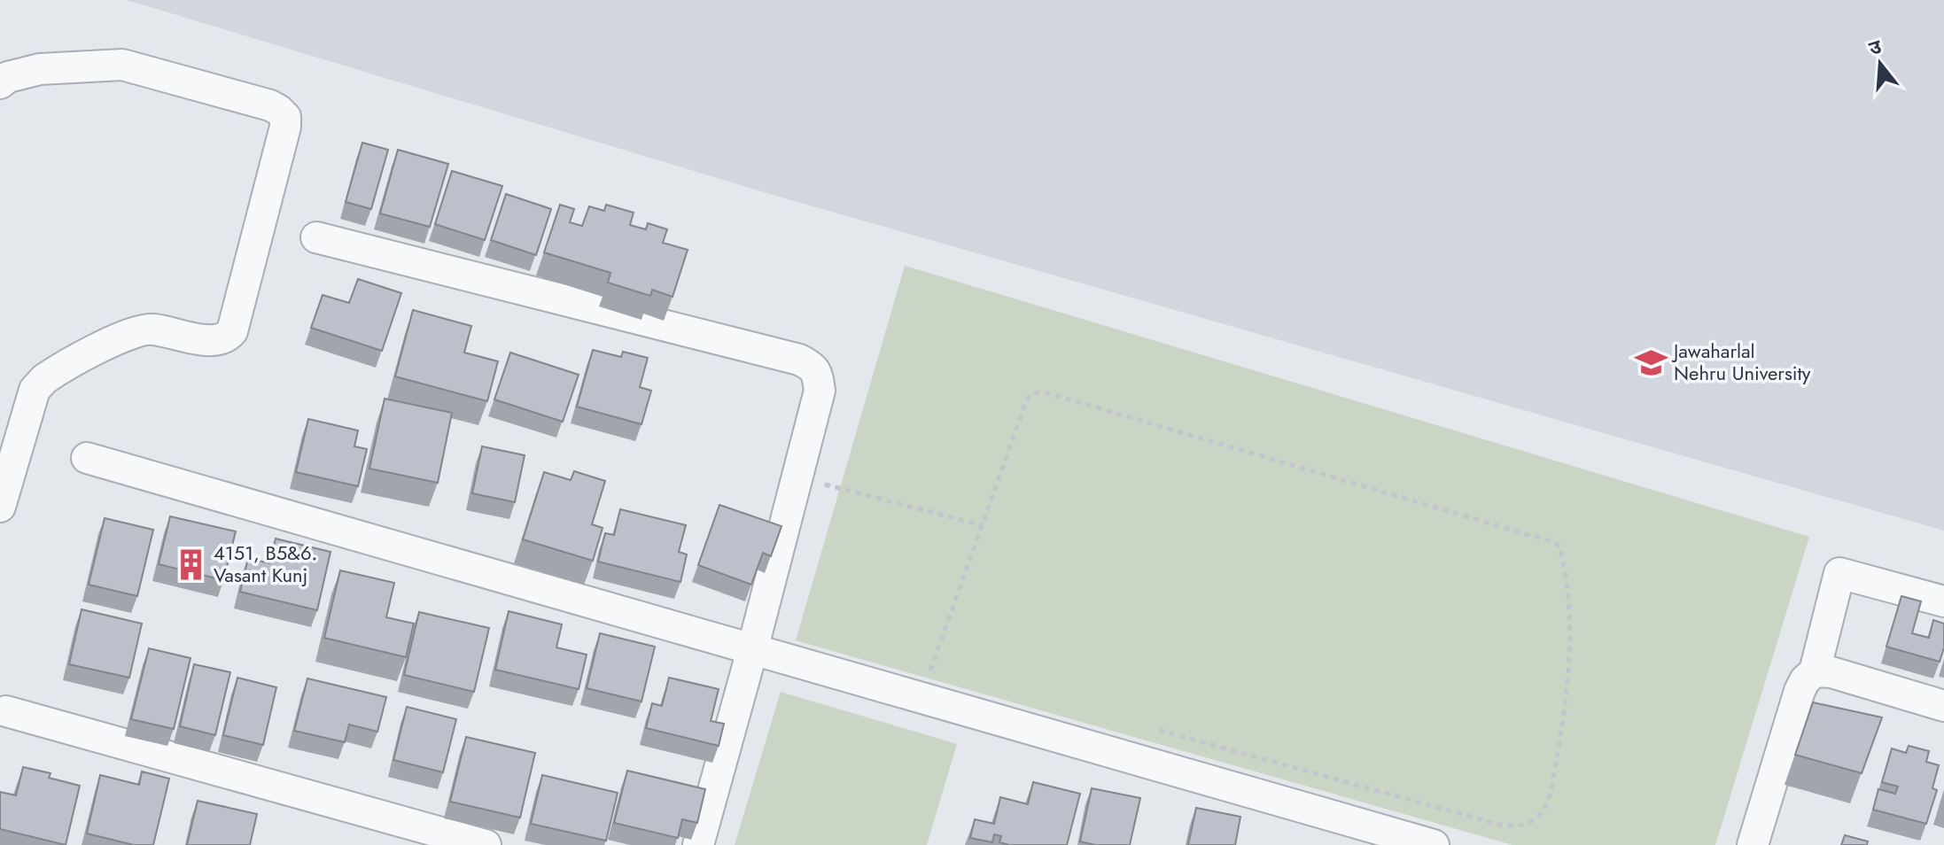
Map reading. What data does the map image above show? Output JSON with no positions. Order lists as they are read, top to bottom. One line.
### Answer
{"places":{"school or university":["Jawaharlal Nehru University"],"building":["4151, B5&6. Vasant Kunj"]},"north":"top"}
